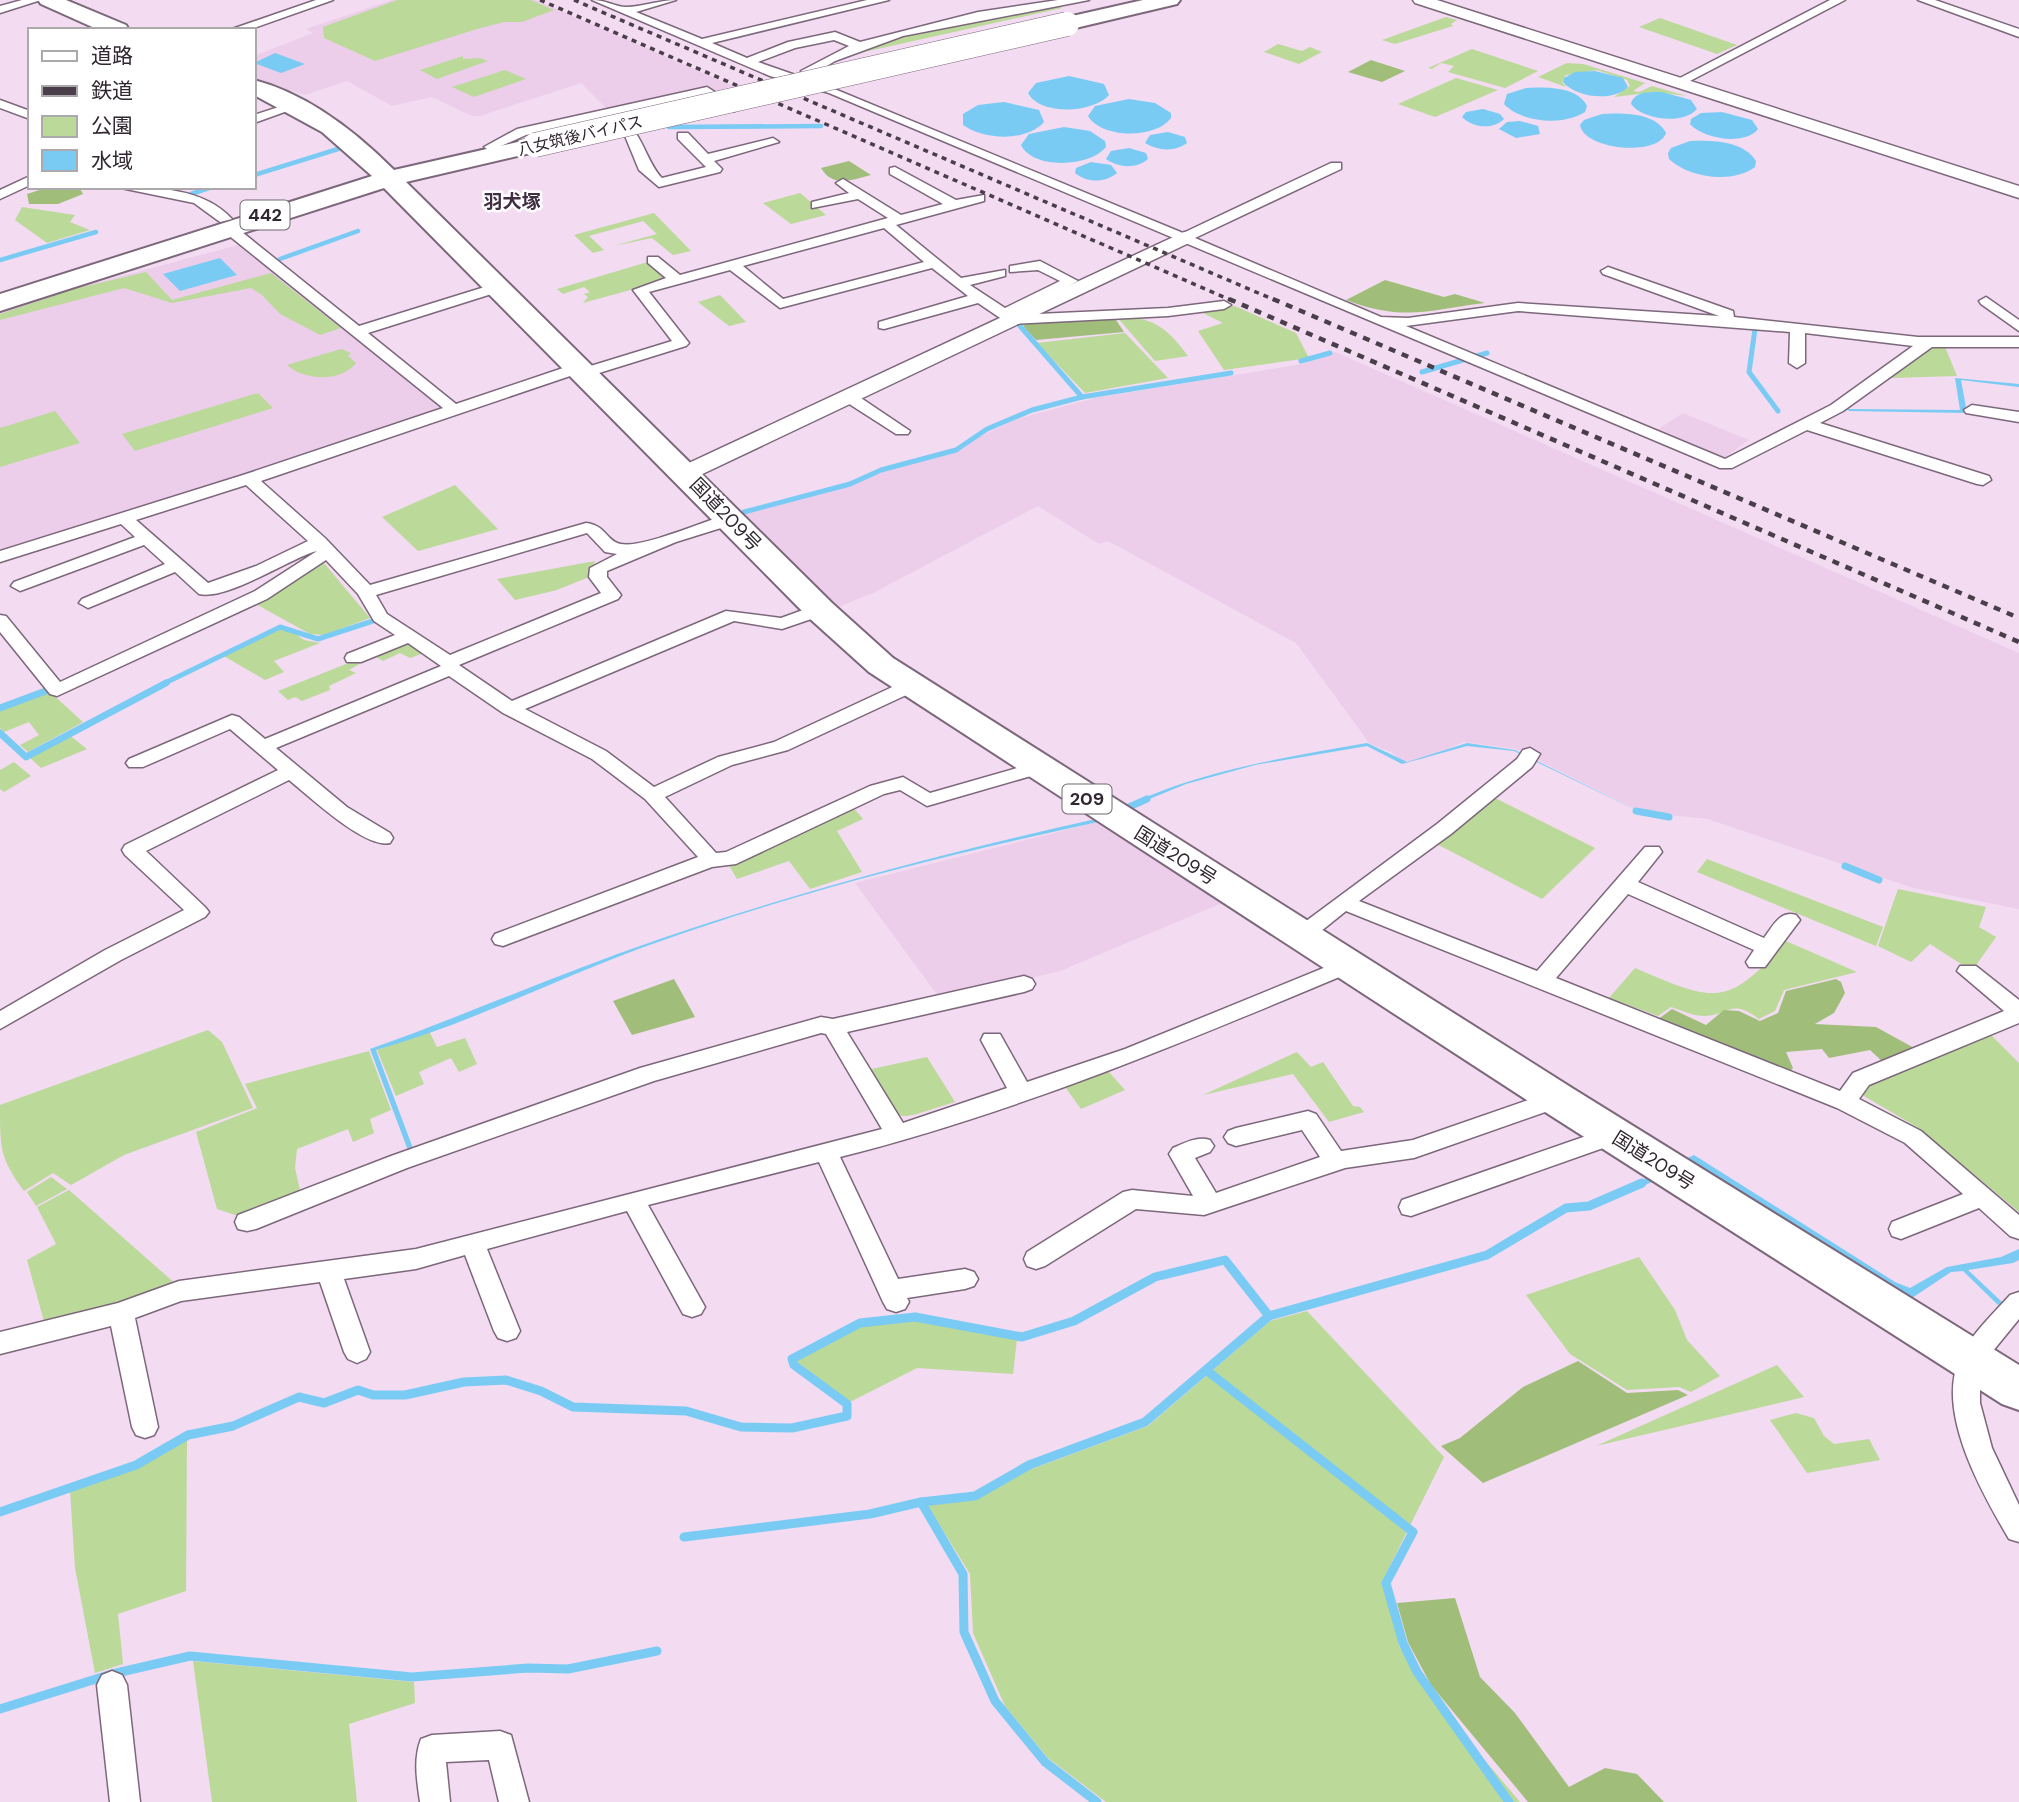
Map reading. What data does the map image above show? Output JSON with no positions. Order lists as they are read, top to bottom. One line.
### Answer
{"streets":{"highway":["八女筑後バイパス","442","国道209号","209"]},"crossings":[["八女筑後バイパス","国道209号"]],"districts":["羽犬塚"],"legend":["道路","鉄道","公園","水域"]}
